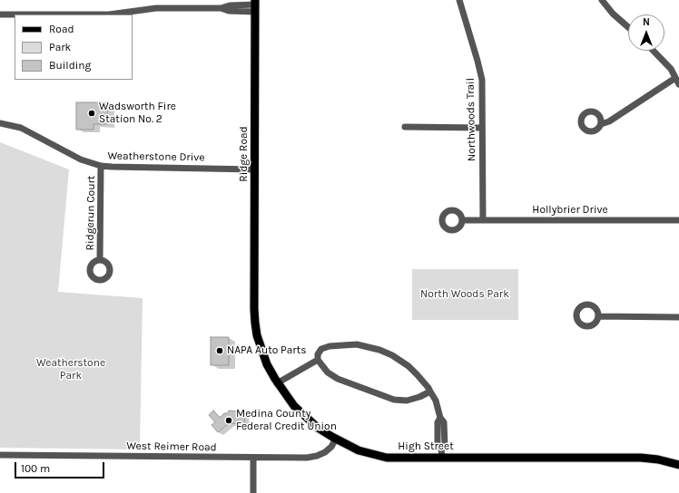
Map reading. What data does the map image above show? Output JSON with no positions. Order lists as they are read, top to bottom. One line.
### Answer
{"streets":{"main road":["Ridge Road","High Street"],"street":["Northwoods Trail","Weatherstone Drive","Hollybrier Drive","Ridgerun Court","West Reimer Road"]},"crossings":[["Northwoods Trail","Hollybrier Drive"],["Ridge Road","Weatherstone Drive"],["Ridge Road","High Street"],["Weatherstone Drive","Ridgerun Court"],["West Reimer Road","High Street"]],"parks":["North Woods Park","Weatherstone Park"],"places":["Wadsworth Fire Station No. 2","NAPA Auto Parts","Medina County Federal Credit Union"],"legend":["Road","Park","Building"],"scale_bar":"100 m","north":"top"}
